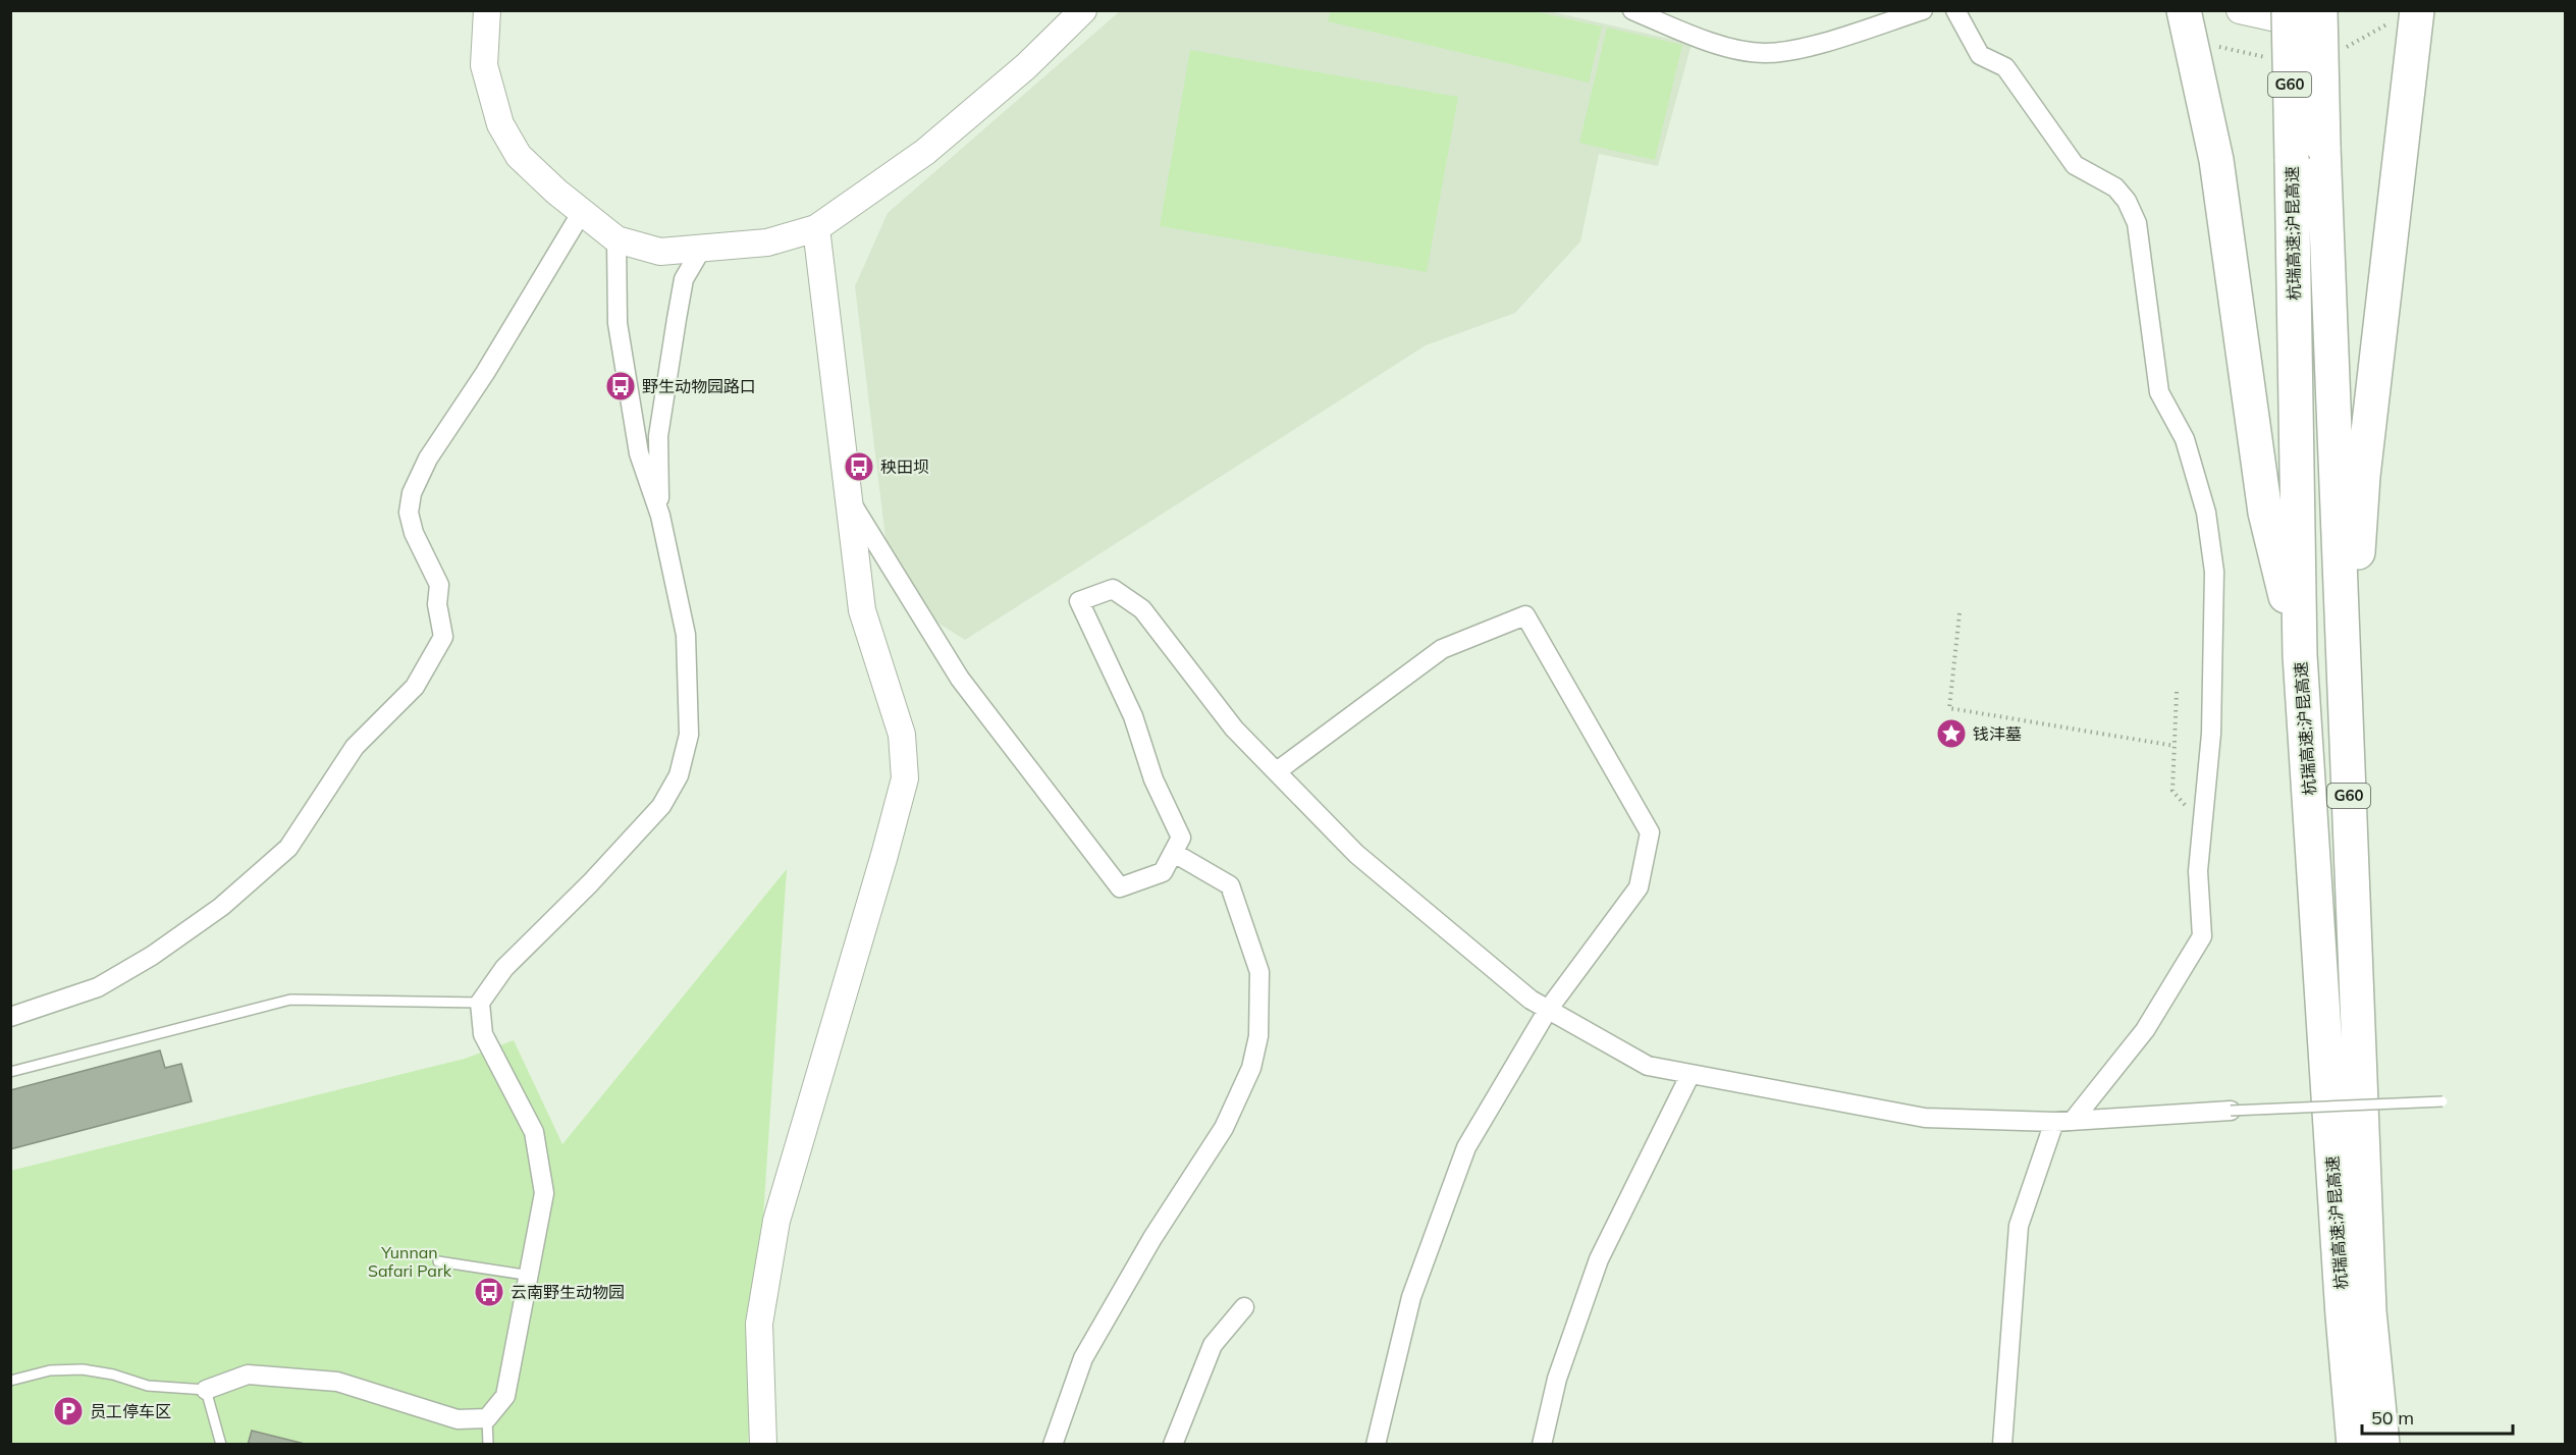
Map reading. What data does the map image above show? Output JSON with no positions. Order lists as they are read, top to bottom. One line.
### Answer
{"streets":{"highway":["G60","杭瑞高速;沪昆高速"]},"parks":["Yunnan Safari Park"],"places":{"bus stop":["野生动物园路口","秧田坝","云南野生动物园"],"place":["钱沣墓"],"parking":["员工停车区"]},"scale_bar":"50 m"}
